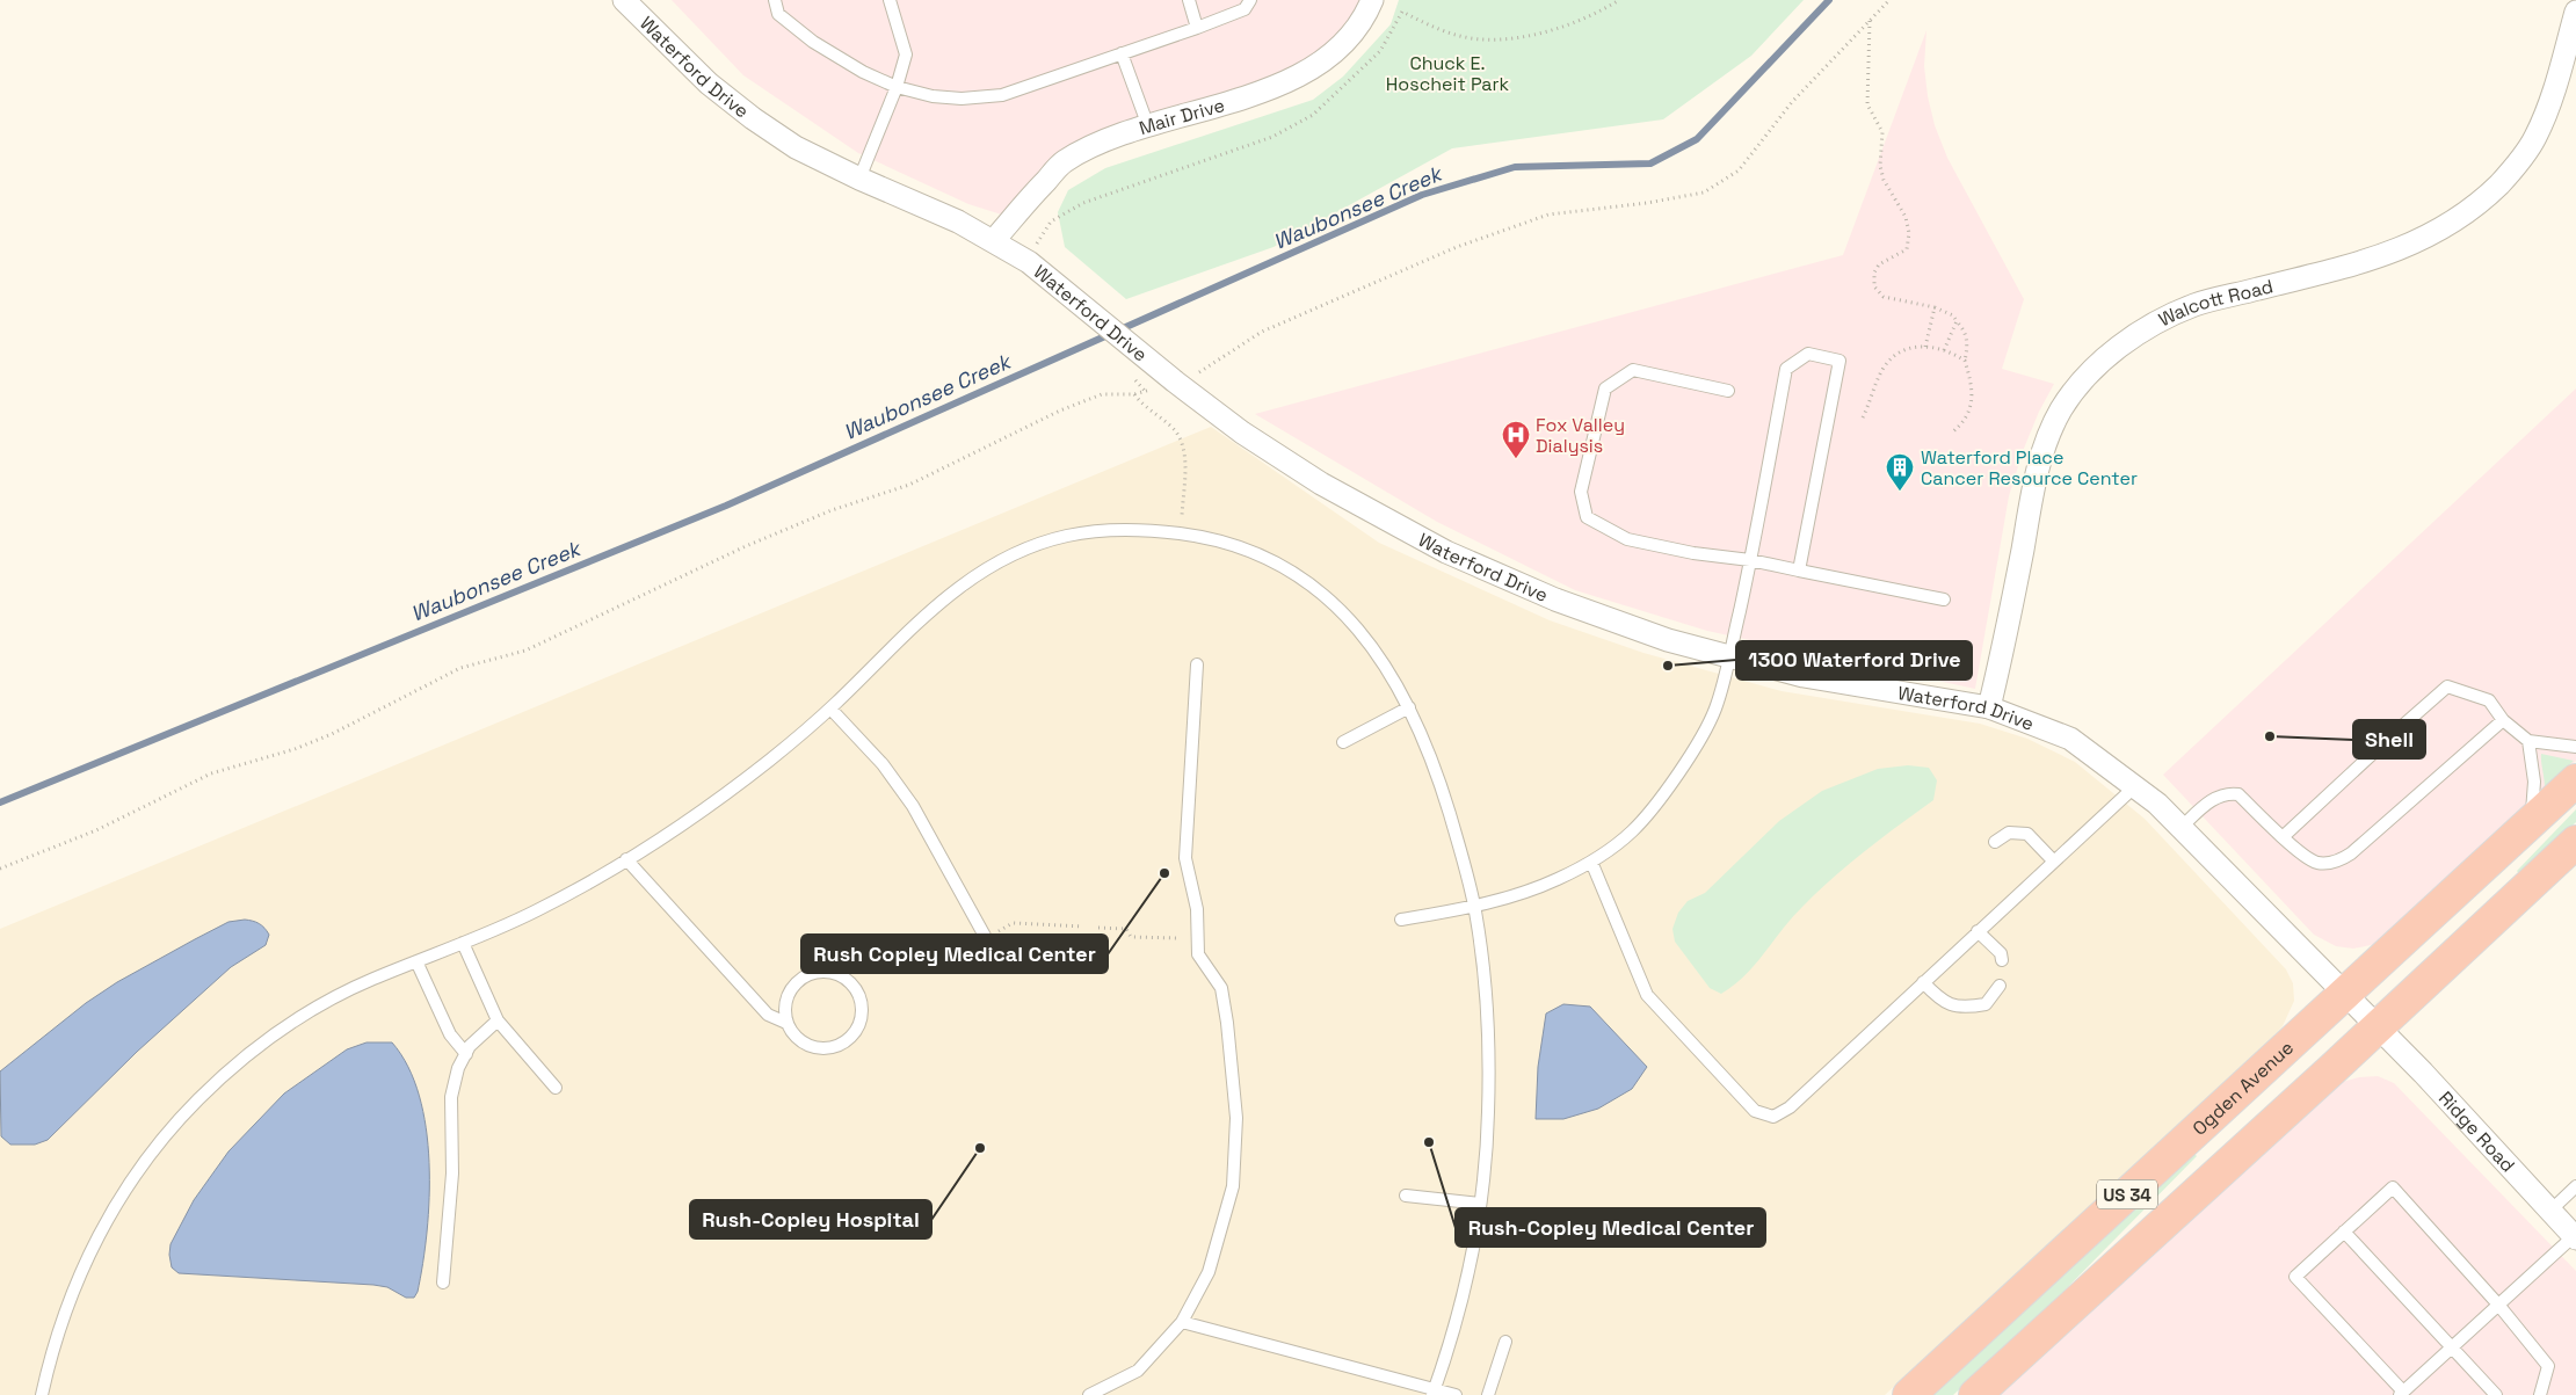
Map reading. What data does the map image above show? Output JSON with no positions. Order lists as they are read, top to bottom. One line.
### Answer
{"streets":{"main road":["Ogden Avenue","US 34"],"street":["Waterford Drive","Mair Drive","Walcott Road","Ridge Road"]},"crossings":[["Waterford Drive","Mair Drive"],["Waterford Drive","Walcott Road"],["Waterford Drive","Ogden Avenue"],["Waterford Drive","Ridge Road"],["Waterford Drive","US 34"],["Ridge Road","US 34"]],"water":["Waubonsee Creek"],"parks":["Chuck E. Hoscheit Park"],"places":{"hospital":["Fox Valley Dialysis"],"building":["Waterford Place Cancer Resource Center"],"other":["1300 Waterford Drive","Shell","Rush Copley Medical Center","Rush-Copley Medical Center","Rush-Copley Hospital"]}}
